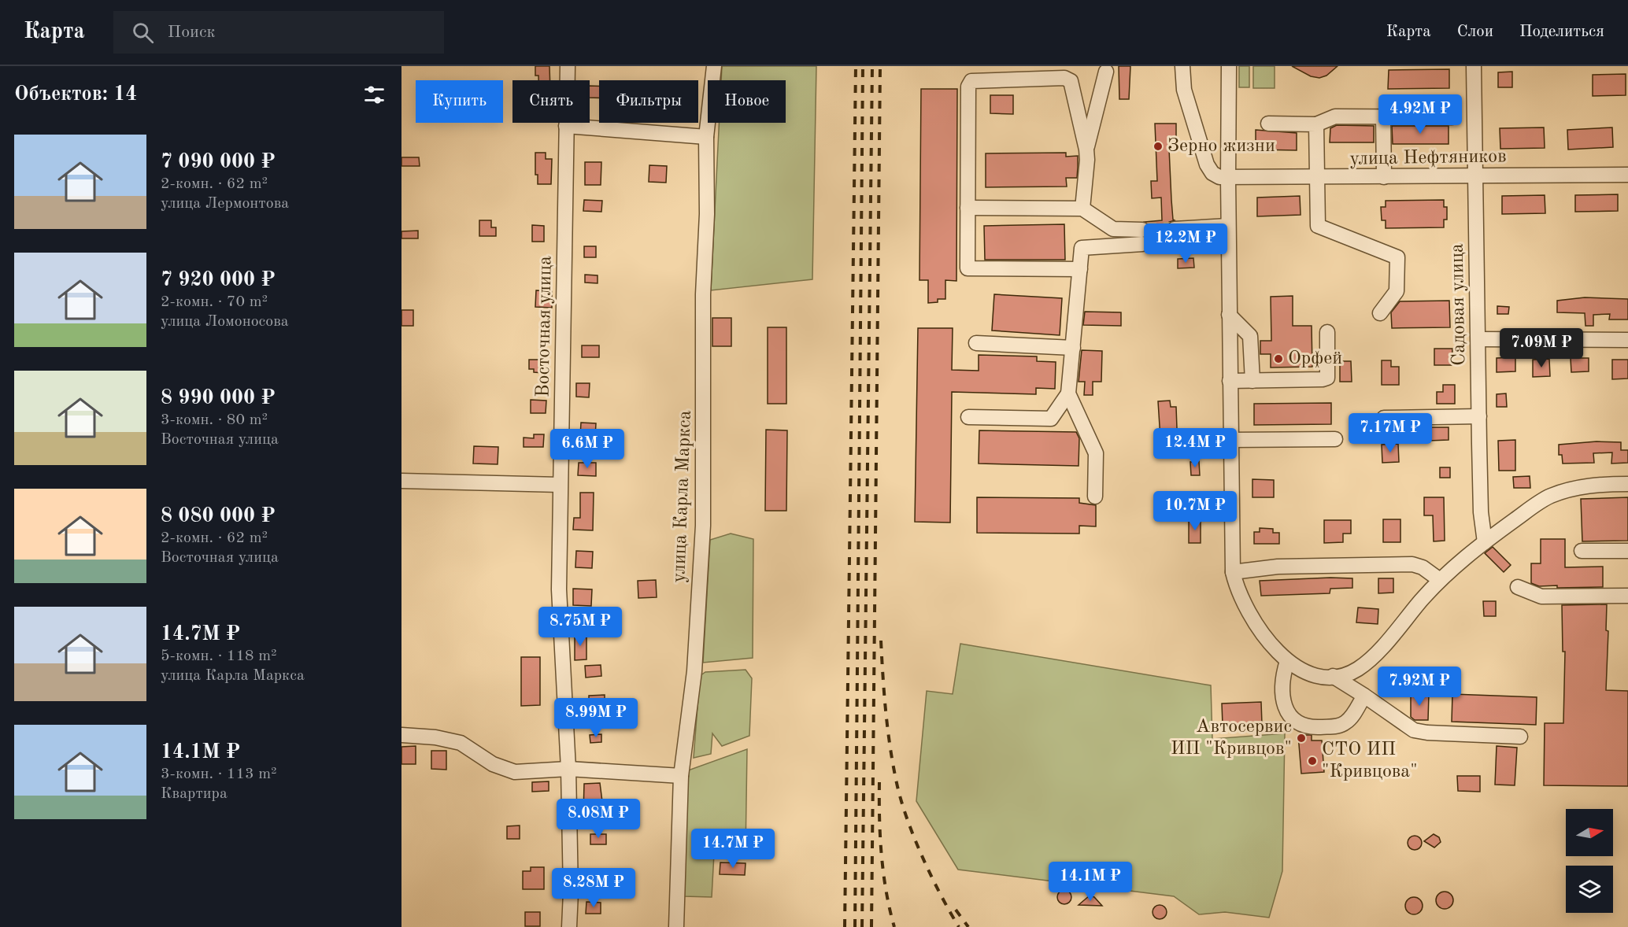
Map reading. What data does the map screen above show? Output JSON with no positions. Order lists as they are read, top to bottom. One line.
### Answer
{"streets":{"street":["улица Нефтяников","Садовая улица","Восточная улица","улица Карла Маркса"]},"crossings":[["улица Нефтяников","Садовая улица"]],"places":["Зерно жизни","Орфей","Автосервис ИП \"Кривцов\"","СТО ИП \"Кривцова\""],"north":"right","page":{"header":"Карта","search":"Поиск","nav":["Карта","Слои","Поделиться"],"heading":"Объектов: 14","chip":["Купить","Снять","Фильтры","Новое"],"price":["4.92M ₽","12.2M ₽","7.09M ₽","7.17M ₽","12.4M ₽","6.6M ₽","10.7M ₽","8.75M ₽","7.92M ₽","8.99M ₽","8.08M ₽","14.7M ₽","14.1M ₽","8.28M ₽"],"list":[{"name":"7 090 000 ₽","note":"2-комн. · 62 m² · улица Лермонтова"},{"name":"7 920 000 ₽","note":"2-комн. · 70 m² · улица Ломоносова"},{"name":"8 990 000 ₽","note":"3-комн. · 80 m² · Восточная улица"},{"name":"8 080 000 ₽","note":"2-комн. · 62 m² · Восточная улица"},{"name":"14.7M ₽","note":"5-комн. · 118 m² · улица Карла Маркса"},{"name":"14.1M ₽","note":"3-комн. · 113 m² · Квартира"}]}}
